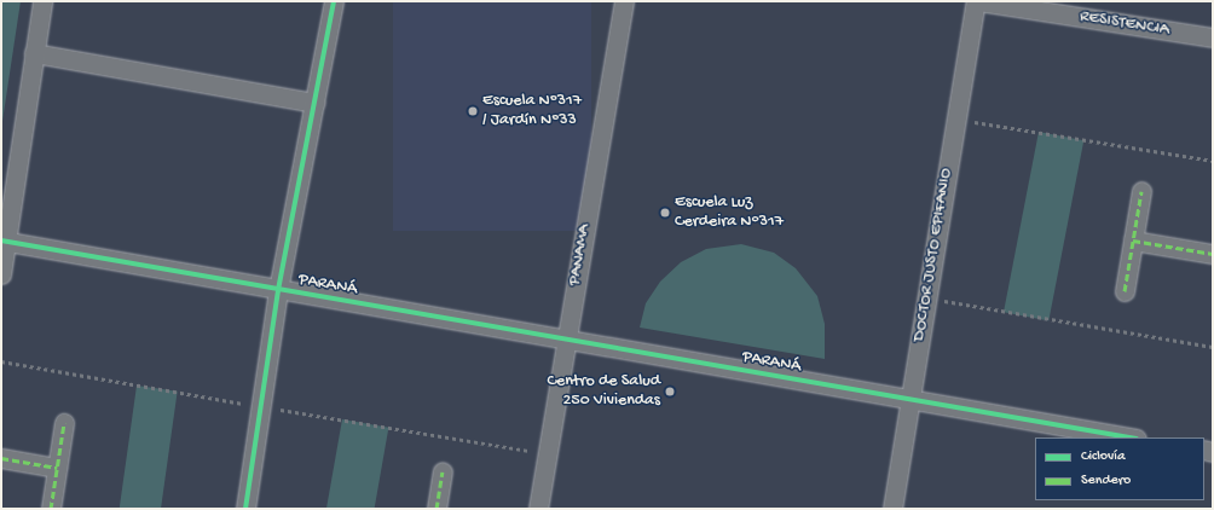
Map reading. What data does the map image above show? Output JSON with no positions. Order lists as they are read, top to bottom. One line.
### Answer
{"streets":{"street":["RESISTENCIA","PANAMA","DOCTOR JUSTO EPIFANIO","PARANÁ"]},"crossings":[["RESISTENCIA","DOCTOR JUSTO EPIFANIO"],["PANAMA","PARANÁ"],["DOCTOR JUSTO EPIFANIO","PARANÁ"]],"places":["Escuela Nº317 / Jardín Nº33","Escuela Luz Cerdeira N°317","Centro de Salud 250 Viviendas"],"legend":["Ciclovía","Sendero"]}
